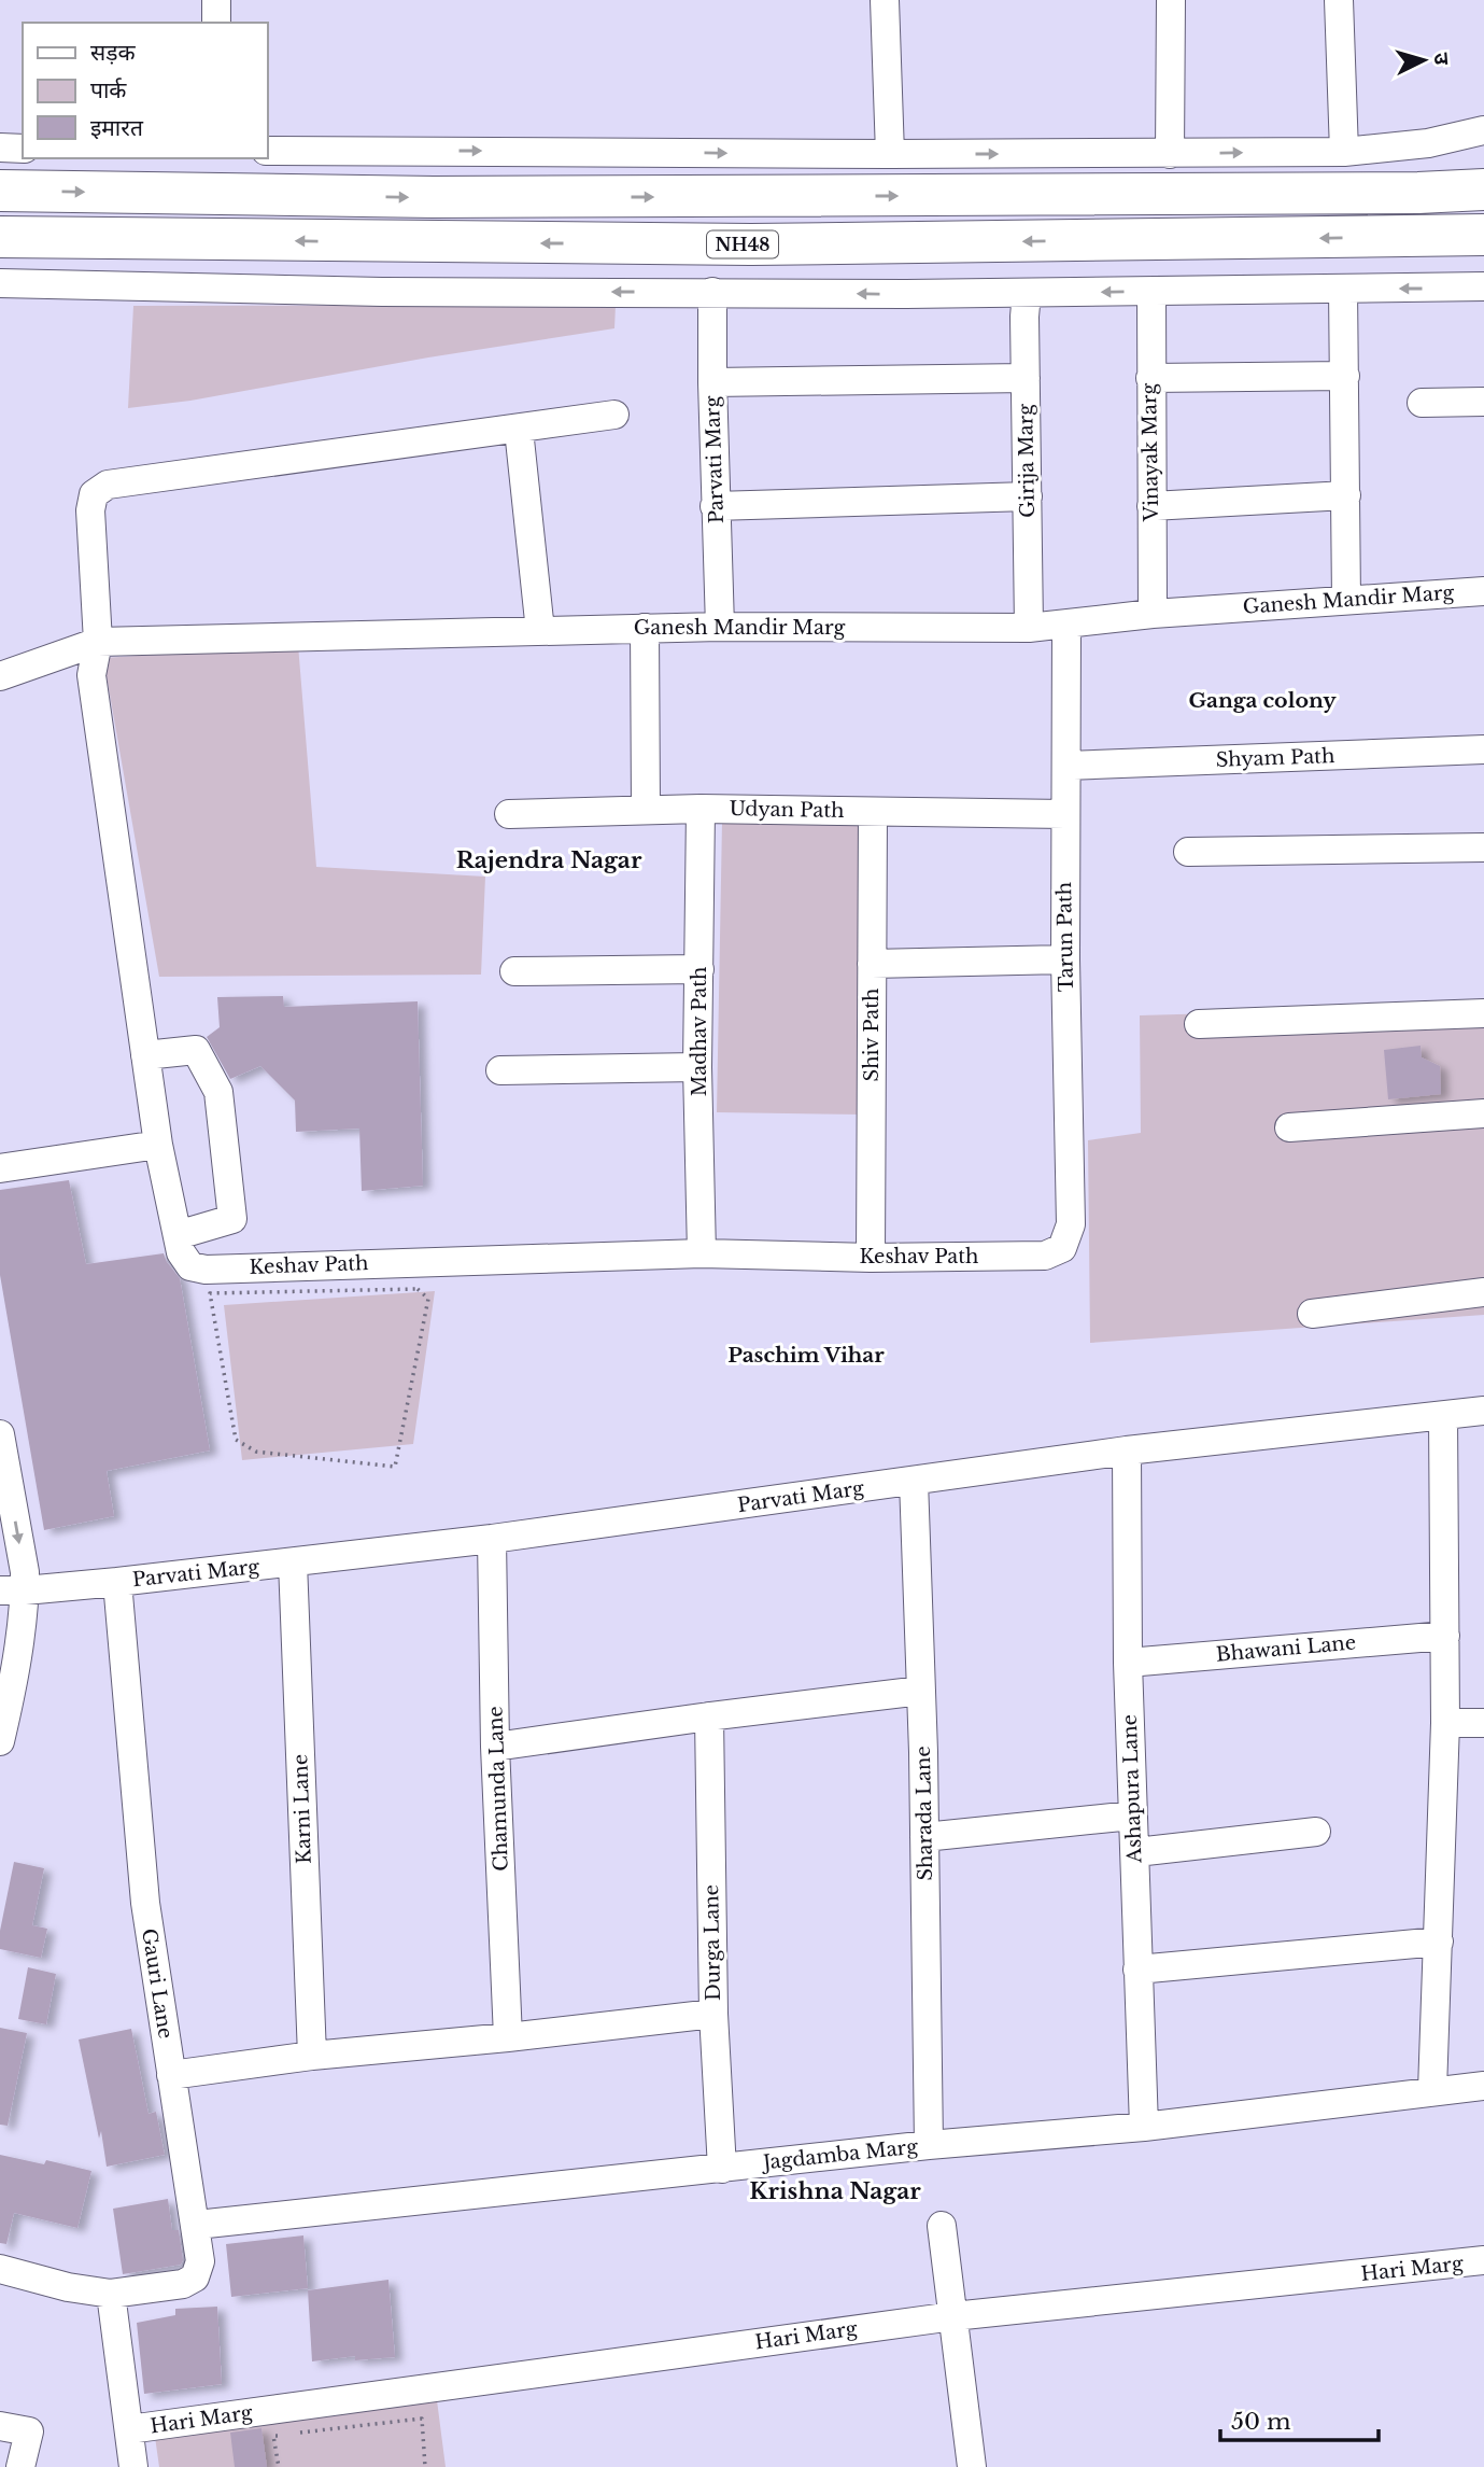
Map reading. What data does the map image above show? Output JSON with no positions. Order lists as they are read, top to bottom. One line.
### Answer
{"streets":{"highway":["NH48"],"street":["Vinayak Marg","Parvati Marg","Girija Marg","Ganesh Mandir Marg","Shyam Path","Udyan Path","Tarun Path","Madhav Path","Shiv Path","Keshav Path","Bhawani Lane","Chamunda Lane","Ashapura Lane","Karni Lane","Sharada Lane","Durga Lane","Gauri Lane","Jagdamba Marg","Hari Marg"]},"crossings":[["Vinayak Marg","Ganesh Mandir Marg"],["Parvati Marg","Ganesh Mandir Marg"],["Parvati Marg","Chamunda Lane"],["Parvati Marg","Ashapura Lane"],["Parvati Marg","Karni Lane"],["Parvati Marg","Sharada Lane"],["Parvati Marg","Gauri Lane"],["Girija Marg","Ganesh Mandir Marg"],["Ganesh Mandir Marg","Tarun Path"],["Ganesh Mandir Marg","Keshav Path"],["Shyam Path","Tarun Path"],["Udyan Path","Tarun Path"],["Udyan Path","Madhav Path"],["Udyan Path","Shiv Path"],["Tarun Path","Keshav Path"],["Madhav Path","Keshav Path"],["Shiv Path","Keshav Path"],["Bhawani Lane","Ashapura Lane"],["Ashapura Lane","Jagdamba Marg"],["Sharada Lane","Jagdamba Marg"],["Durga Lane","Jagdamba Marg"],["Gauri Lane","Jagdamba Marg"]],"districts":["Ganga colony","Rajendra Nagar","Paschim Vihar","Krishna Nagar"],"legend":["सड़क","पार्क","इमारत"],"scale_bar":"50 m","north":"right"}
